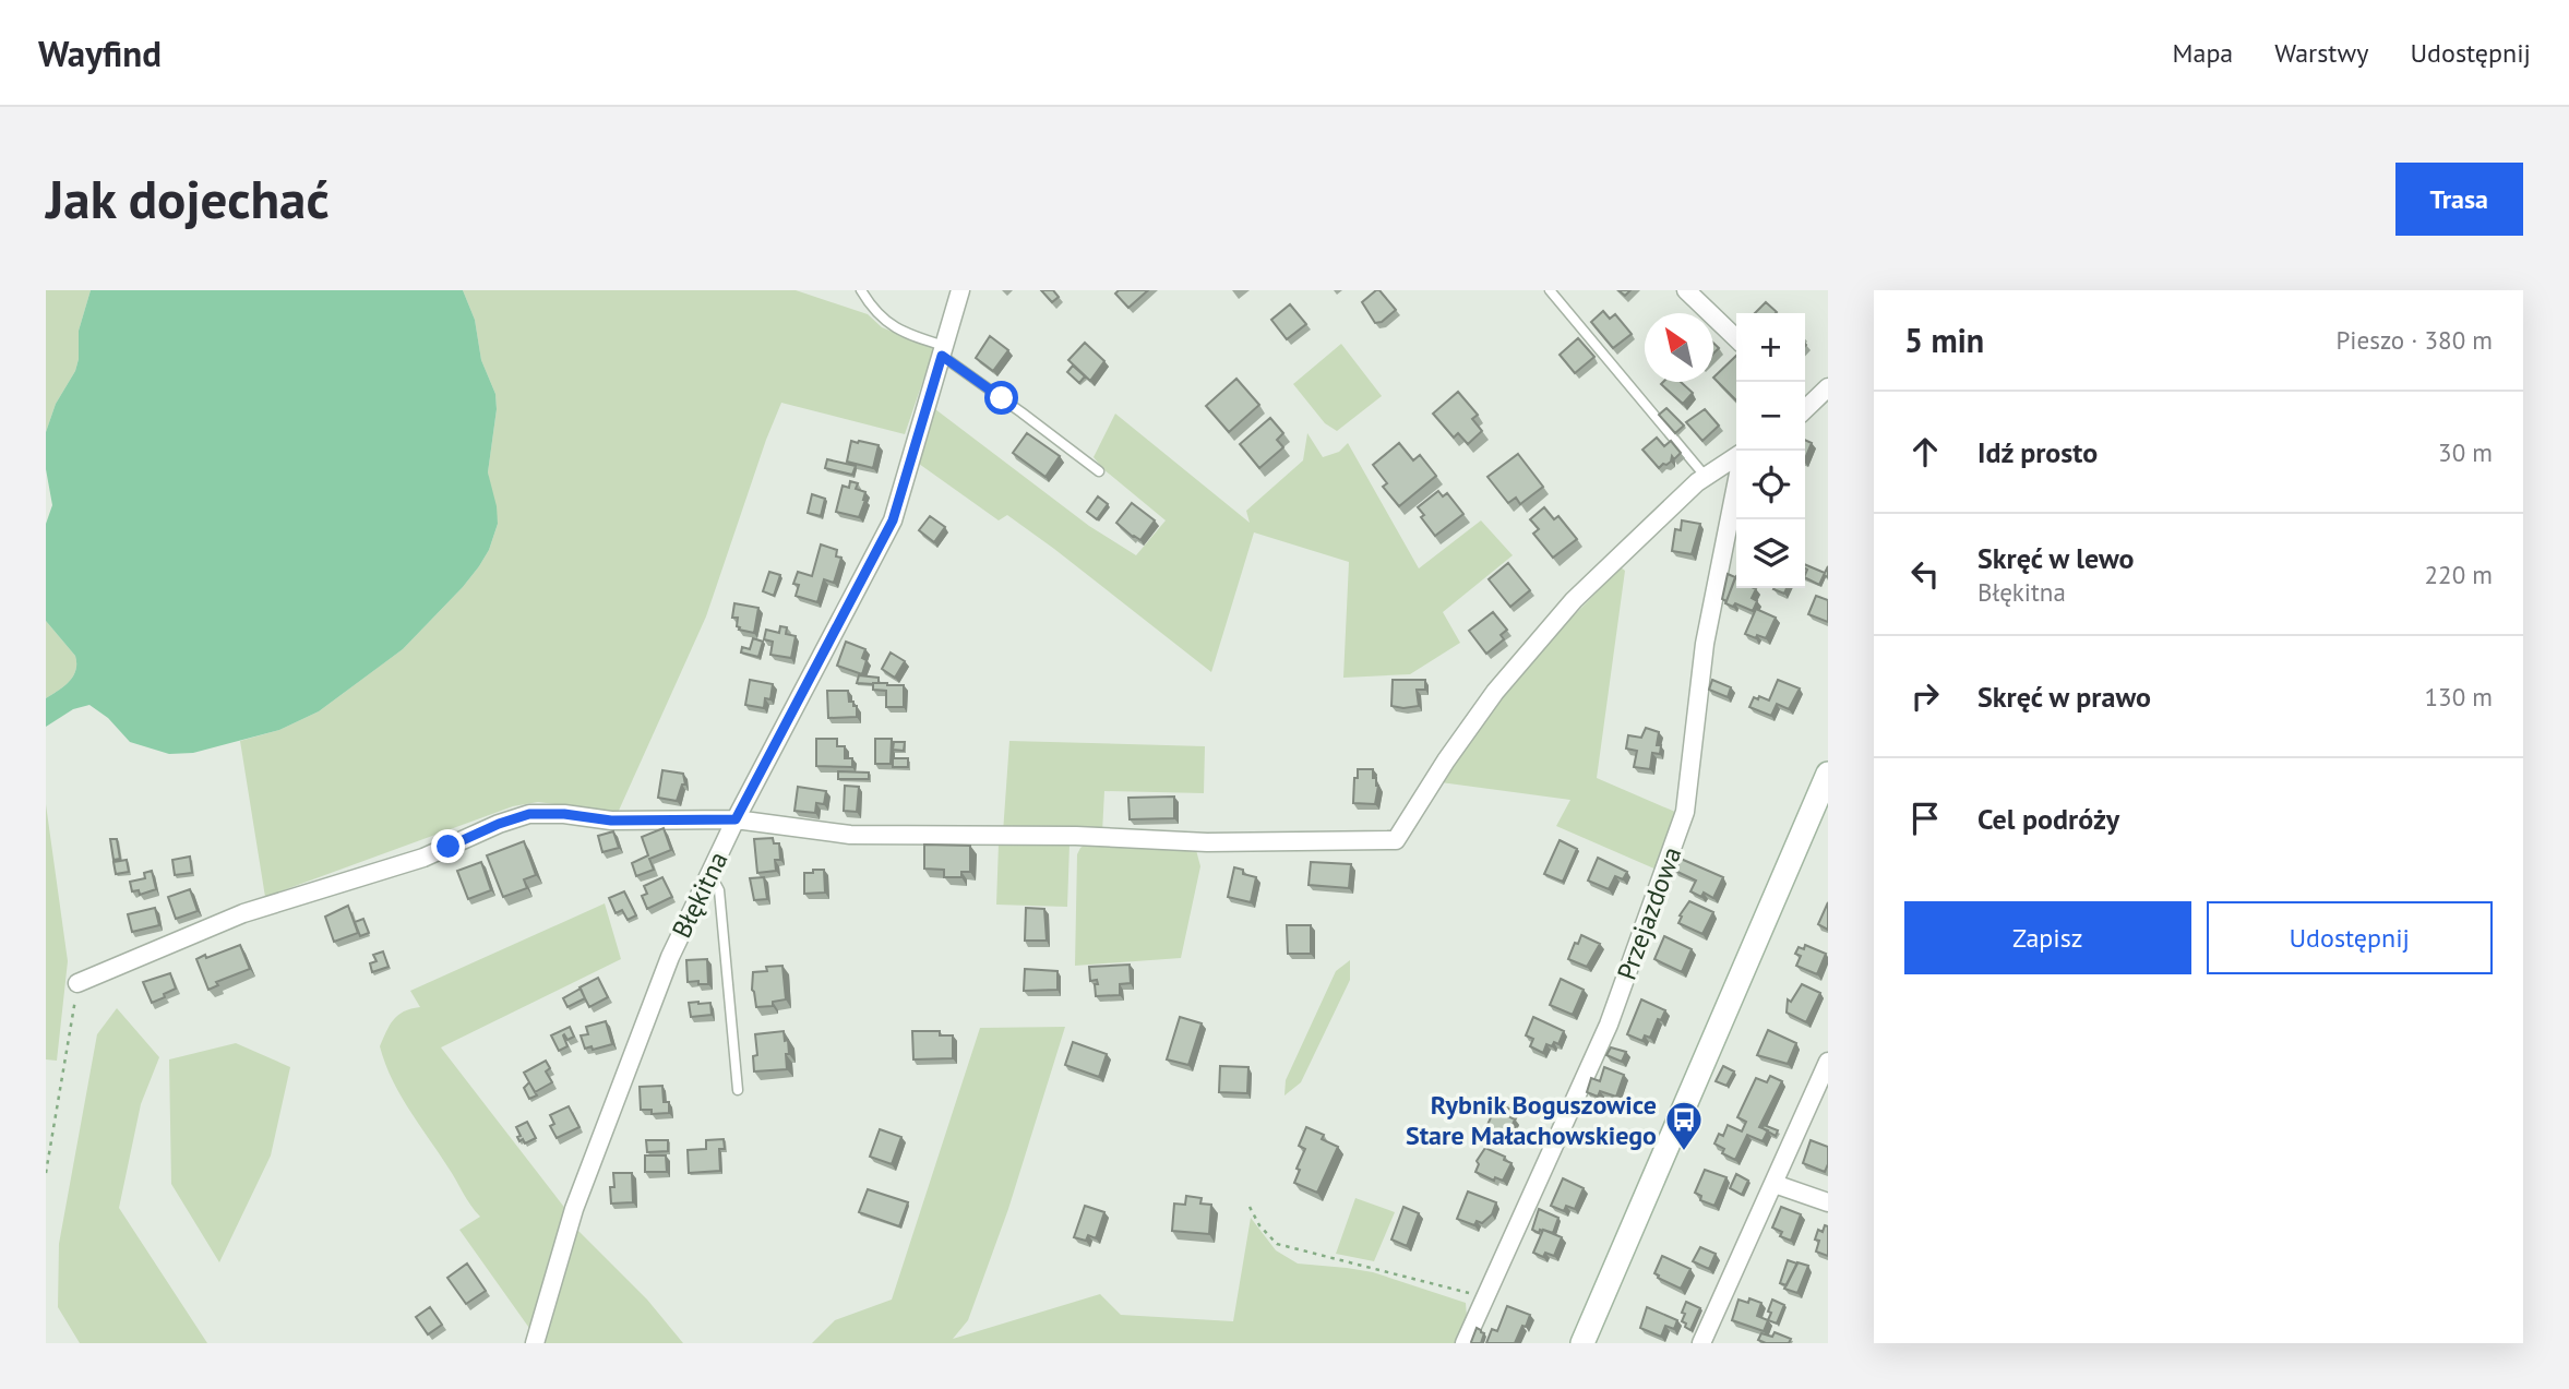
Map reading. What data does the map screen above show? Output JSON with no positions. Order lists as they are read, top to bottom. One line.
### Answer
{"streets":{"street":["Błękitna","Przejazdowa"]},"crossings":[["Błękitna","Przejazdowa"]],"places":{"bus stop":["Rybnik Boguszowice Stare Małachowskiego"]},"north":"top left","page":{"header":"Wayfind","nav":["Mapa","Warstwy","Udostępnij"],"buttons":["Trasa",["Zapisz","Udostępnij"]],"title":"Jak dojechać","heading":["5 min","Pieszo · 380 m"],"map_buttons":["+","−"],"list":[["Idź prosto","30 m"],["Skręć w lewo","Błękitna","220 m"],["Skręć w prawo","130 m"],"Cel podróży"]}}
